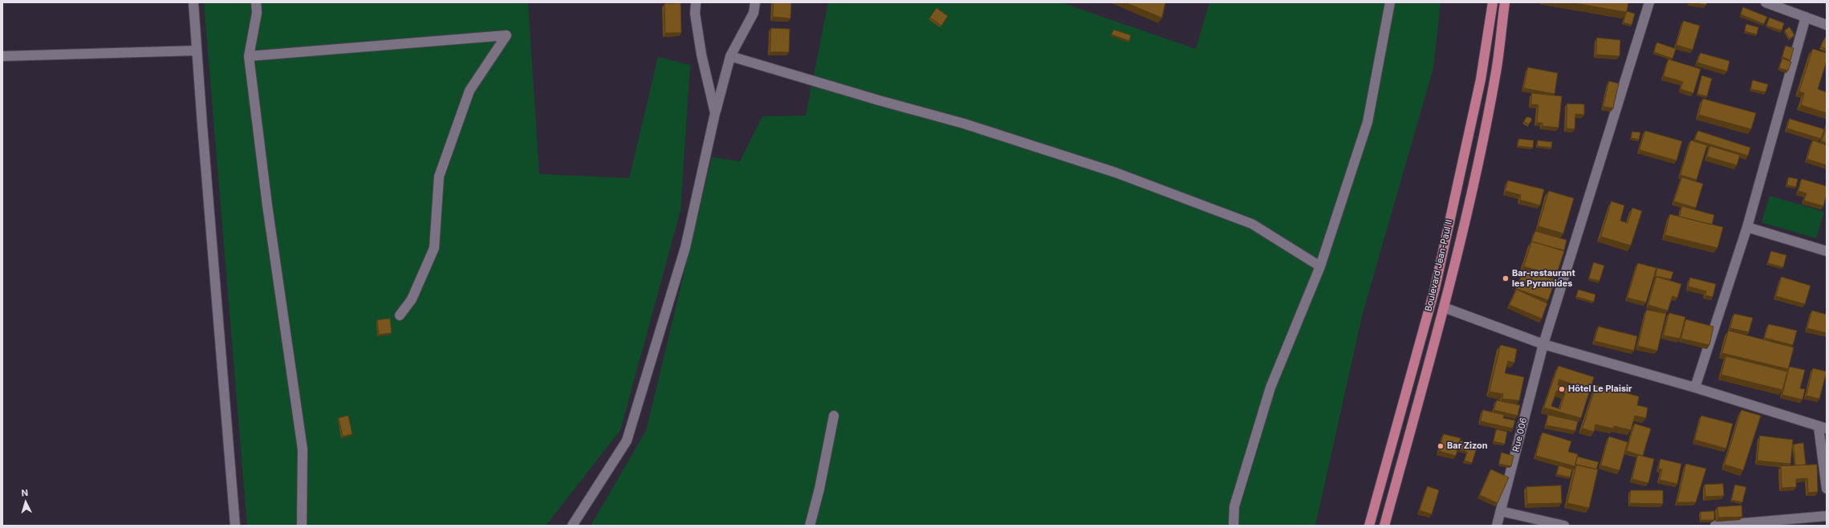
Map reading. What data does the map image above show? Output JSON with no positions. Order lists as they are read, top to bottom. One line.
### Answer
{"streets":{"main road":["Boulevard Jean-Paul II"],"street":["Rue 006"]},"places":["Bar-restaurant les Pyramides","Hôtel Le Plaisir","Bar Zizon"],"north":"top"}
